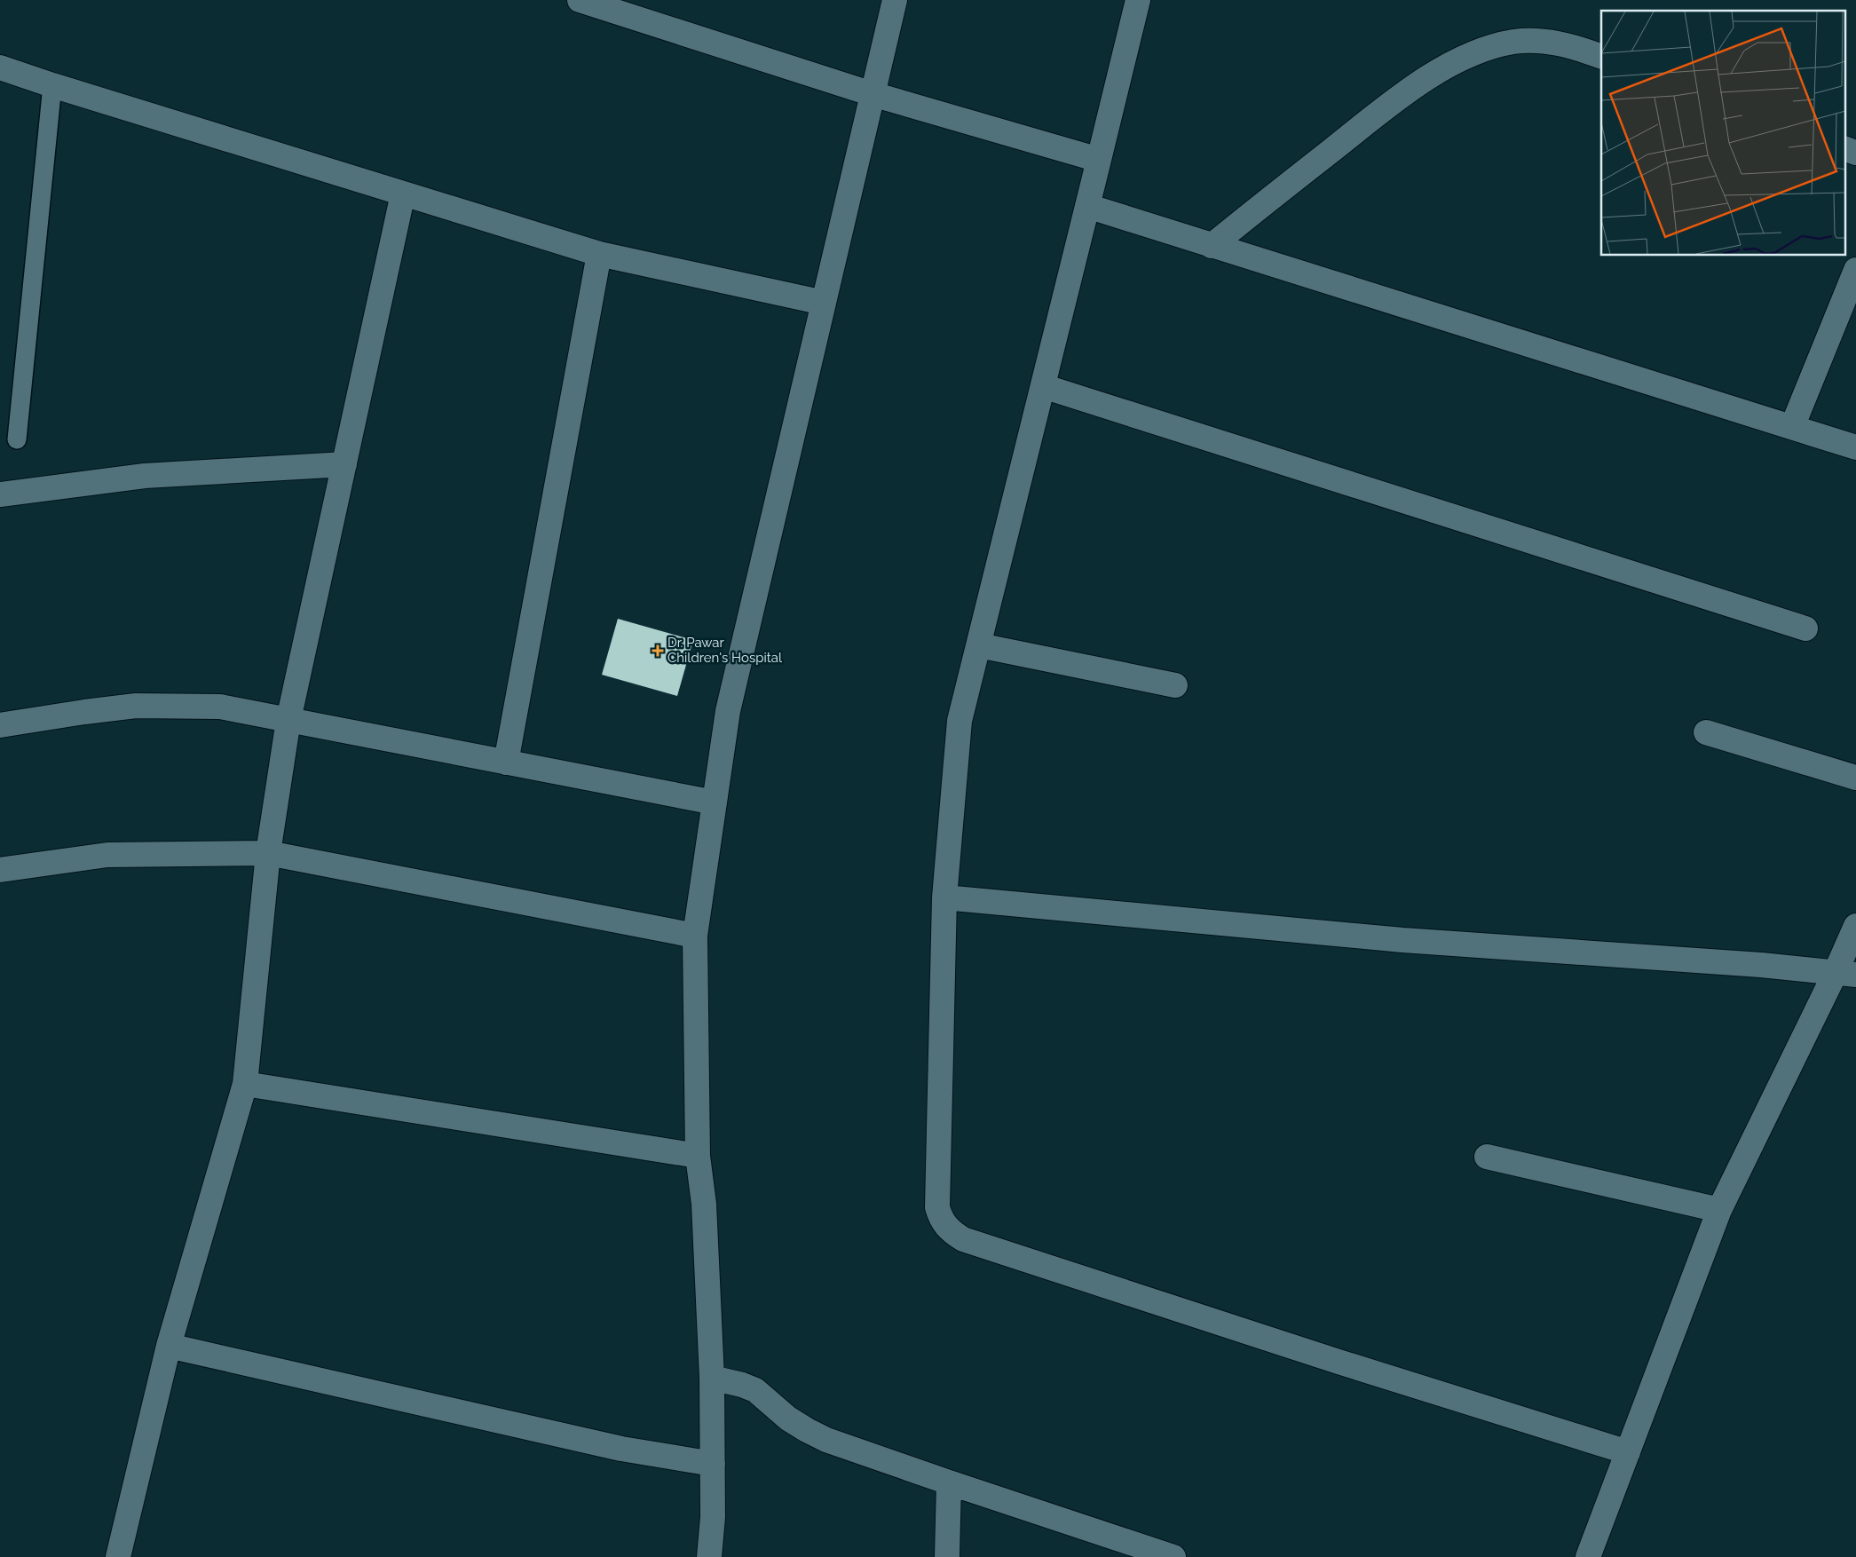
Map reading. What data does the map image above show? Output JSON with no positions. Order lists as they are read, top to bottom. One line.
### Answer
{"places":{"health":["Dr. Pawar Children's Hospital"]}}
